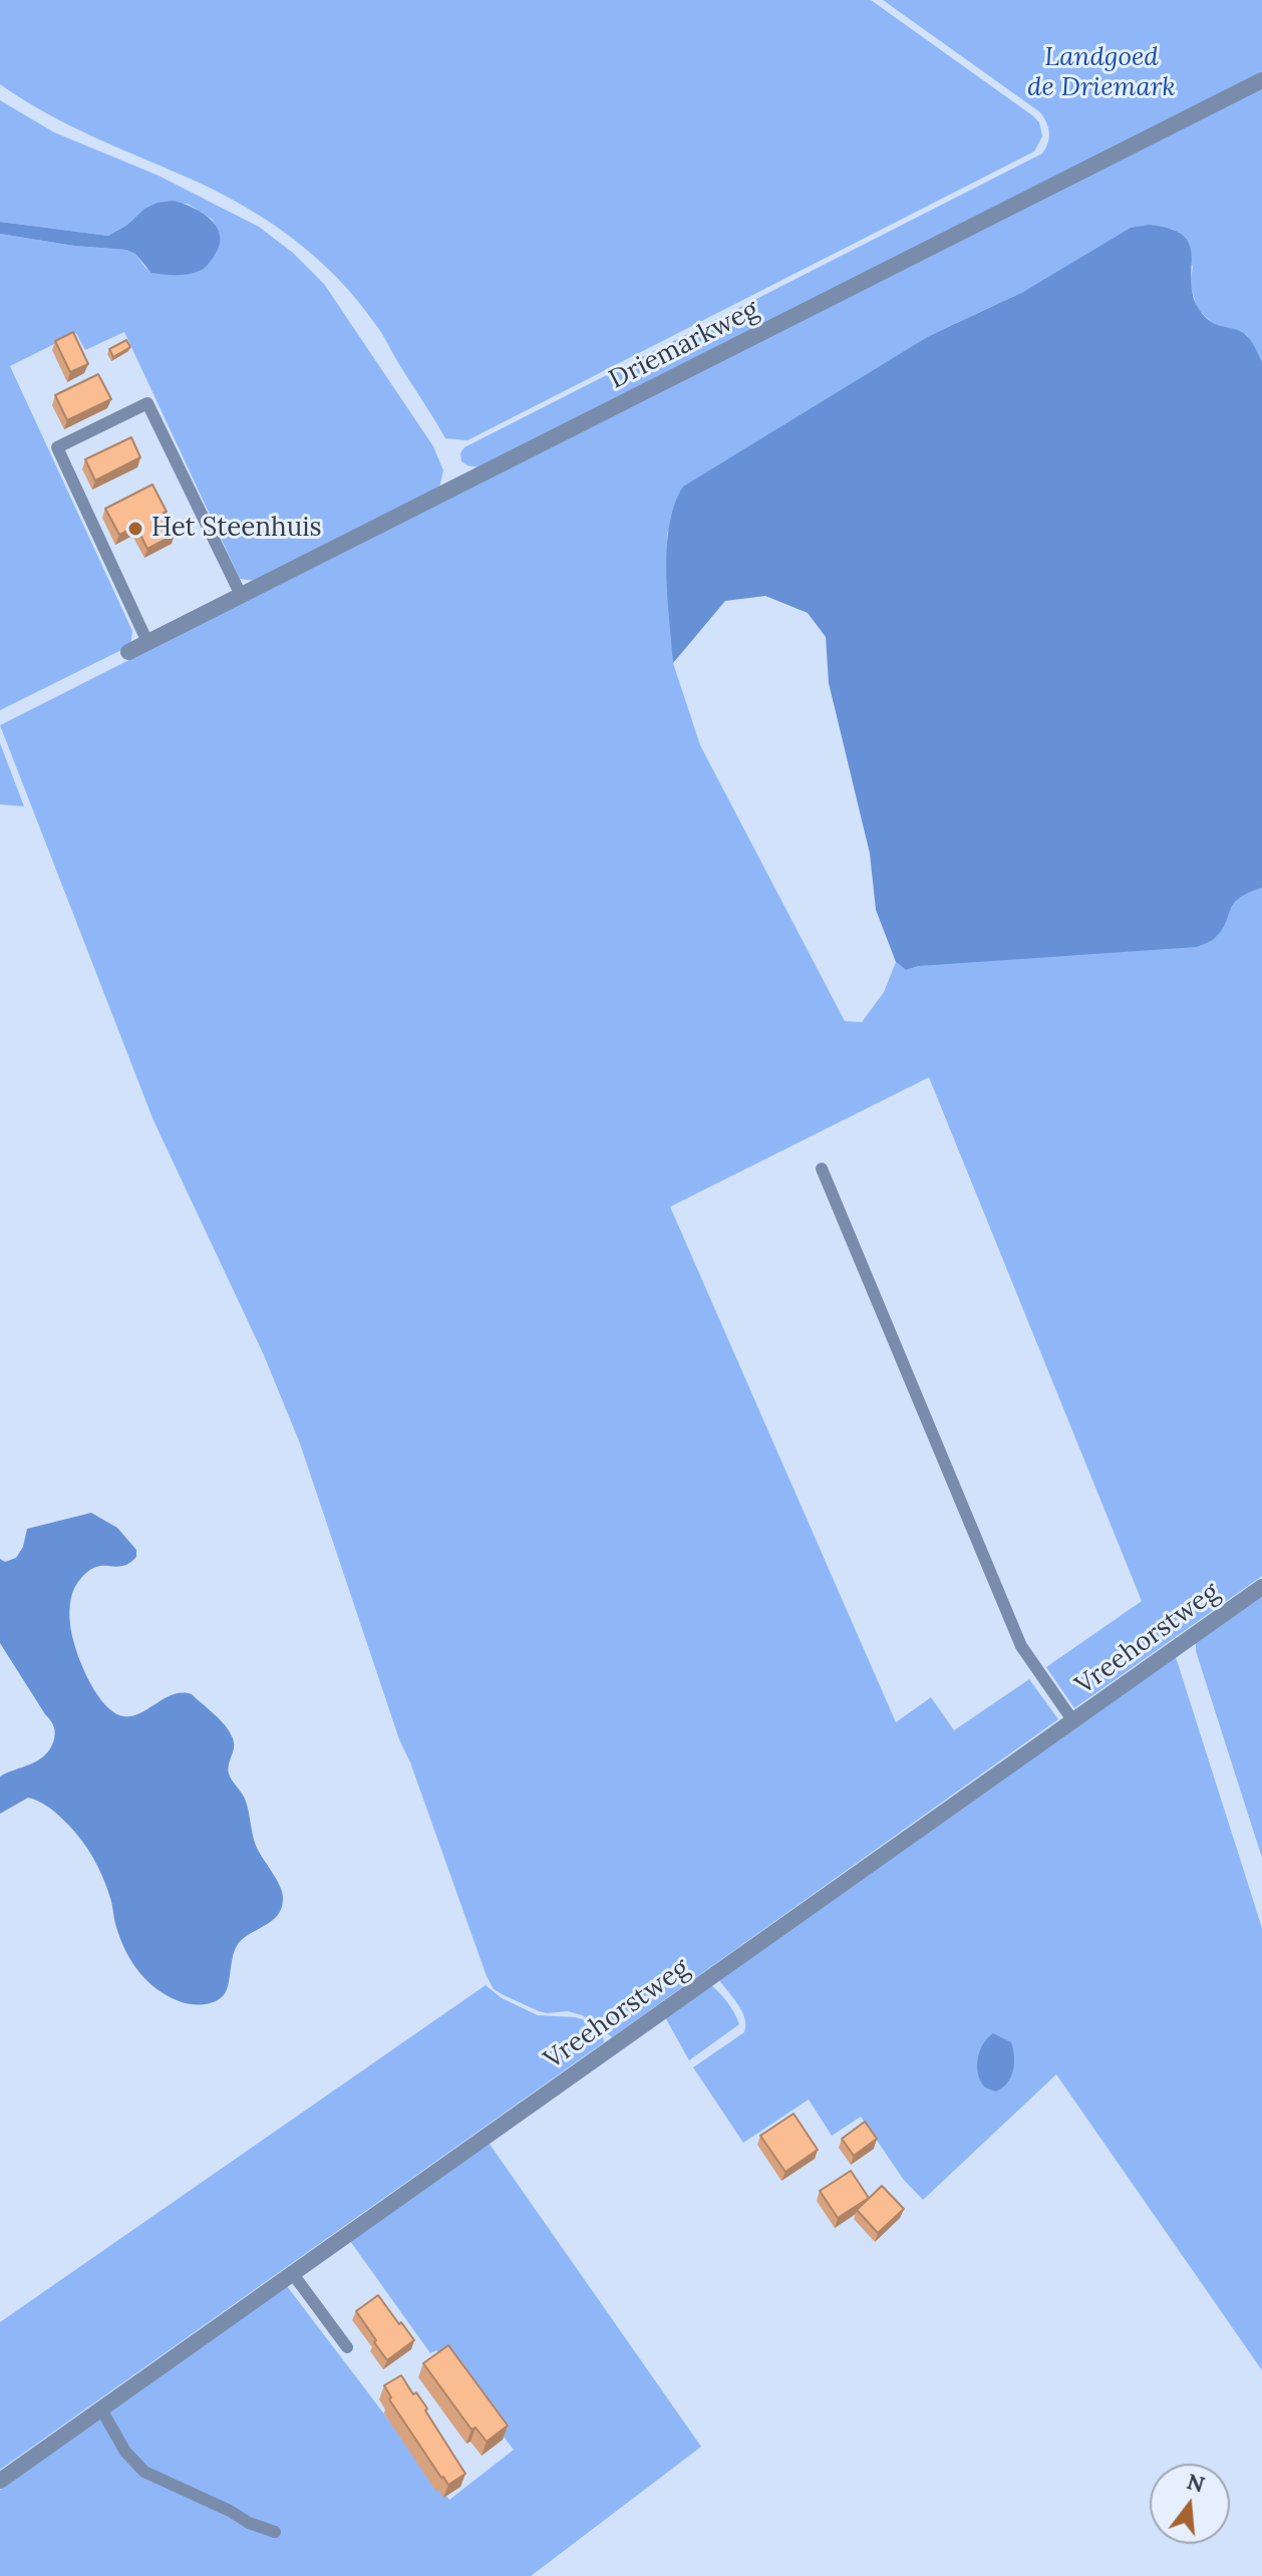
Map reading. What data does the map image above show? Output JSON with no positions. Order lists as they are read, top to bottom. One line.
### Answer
{"streets":{"street":["Driemarkweg","Vreehorstweg"]},"parks":["Landgoed de Driemark"],"places":["Het Steenhuis"],"north":"top"}
